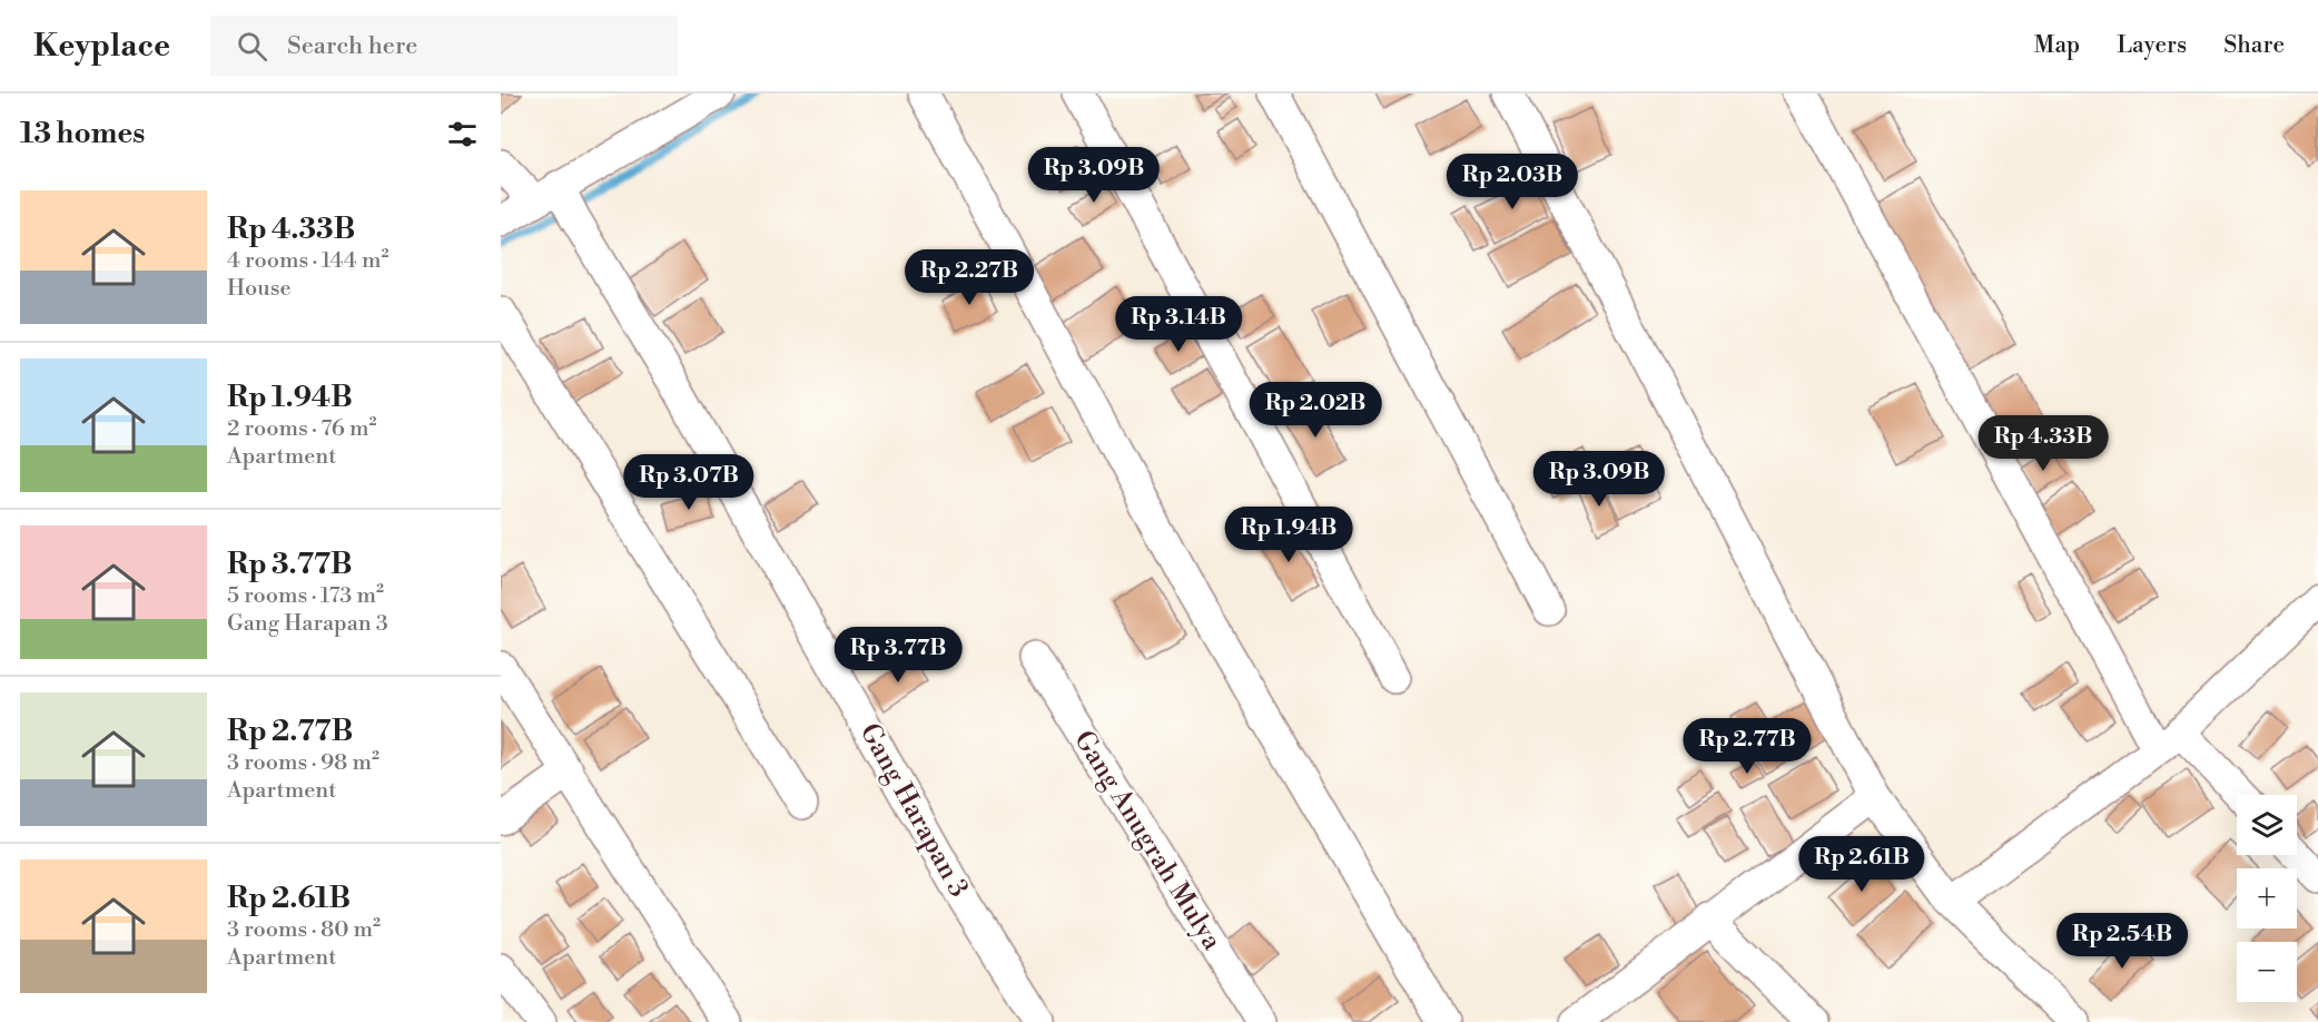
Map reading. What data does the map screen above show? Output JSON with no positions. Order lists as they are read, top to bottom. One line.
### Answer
{"streets":{"street":["Gang Harapan 3","Gang Anugrah Mulya"]},"page":{"header":"Keyplace","search":"Search here","nav":["Map","Layers","Share"],"heading":"13 homes","price":["Rp 3.09B","Rp 2.03B","Rp 2.27B","Rp 3.14B","Rp 2.02B","Rp 4.33B","Rp 3.09B","Rp 3.07B","Rp 1.94B","Rp 3.77B","Rp 2.77B","Rp 2.61B","Rp 2.54B"],"list":[{"name":"Rp 4.33B","note":"4 rooms · 144 m² · House"},{"name":"Rp 1.94B","note":"2 rooms · 76 m² · Apartment"},{"name":"Rp 3.77B","note":"5 rooms · 173 m² · Gang Harapan 3"},{"name":"Rp 2.77B","note":"3 rooms · 98 m² · Apartment"},{"name":"Rp 2.61B","note":"3 rooms · 80 m² · Apartment"}],"map_buttons":["+","−"]}}
